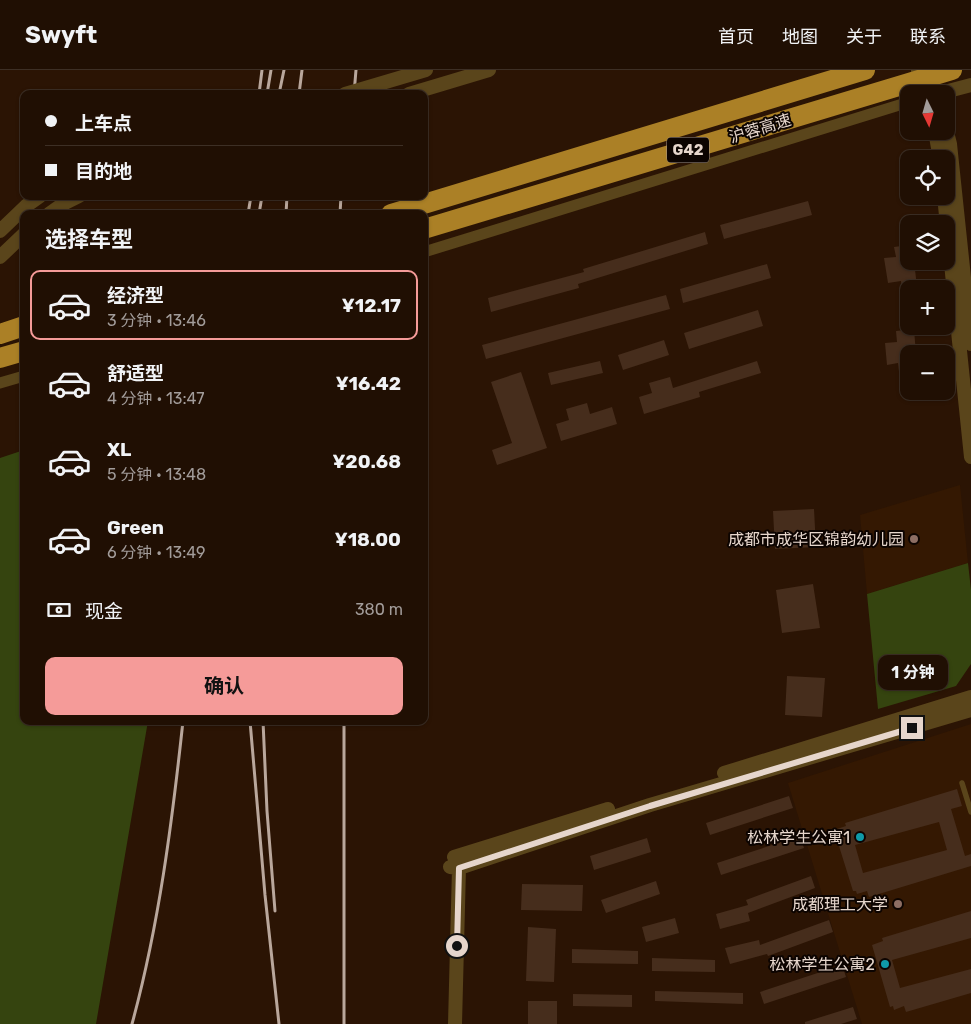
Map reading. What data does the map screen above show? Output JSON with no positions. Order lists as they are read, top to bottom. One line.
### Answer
{"streets":{"highway":["沪蓉高速","G42"]},"places":["成都市成华区锦韵幼儿园","松林学生公寓1","成都理工大学","松林学生公寓2"],"north":"bottom","page":{"header":"Swyft","nav":["首页","地图","关于","联系"],"map_buttons":["+","−"],"banner":["上车点","目的地"],"heading":"选择车型","list":[{"name":"经济型","note":"3 分钟 · 13:46","value":"¥12.17"},{"name":"舒适型","note":"4 分钟 · 13:47","value":"¥16.42"},{"name":"XL","note":"5 分钟 · 13:48","value":"¥20.68"},{"name":"Green","note":"6 分钟 · 13:49","value":"¥18.00"}],"pay":["现金","380 m"],"buttons":"确认","bubble":"1 分钟"}}
